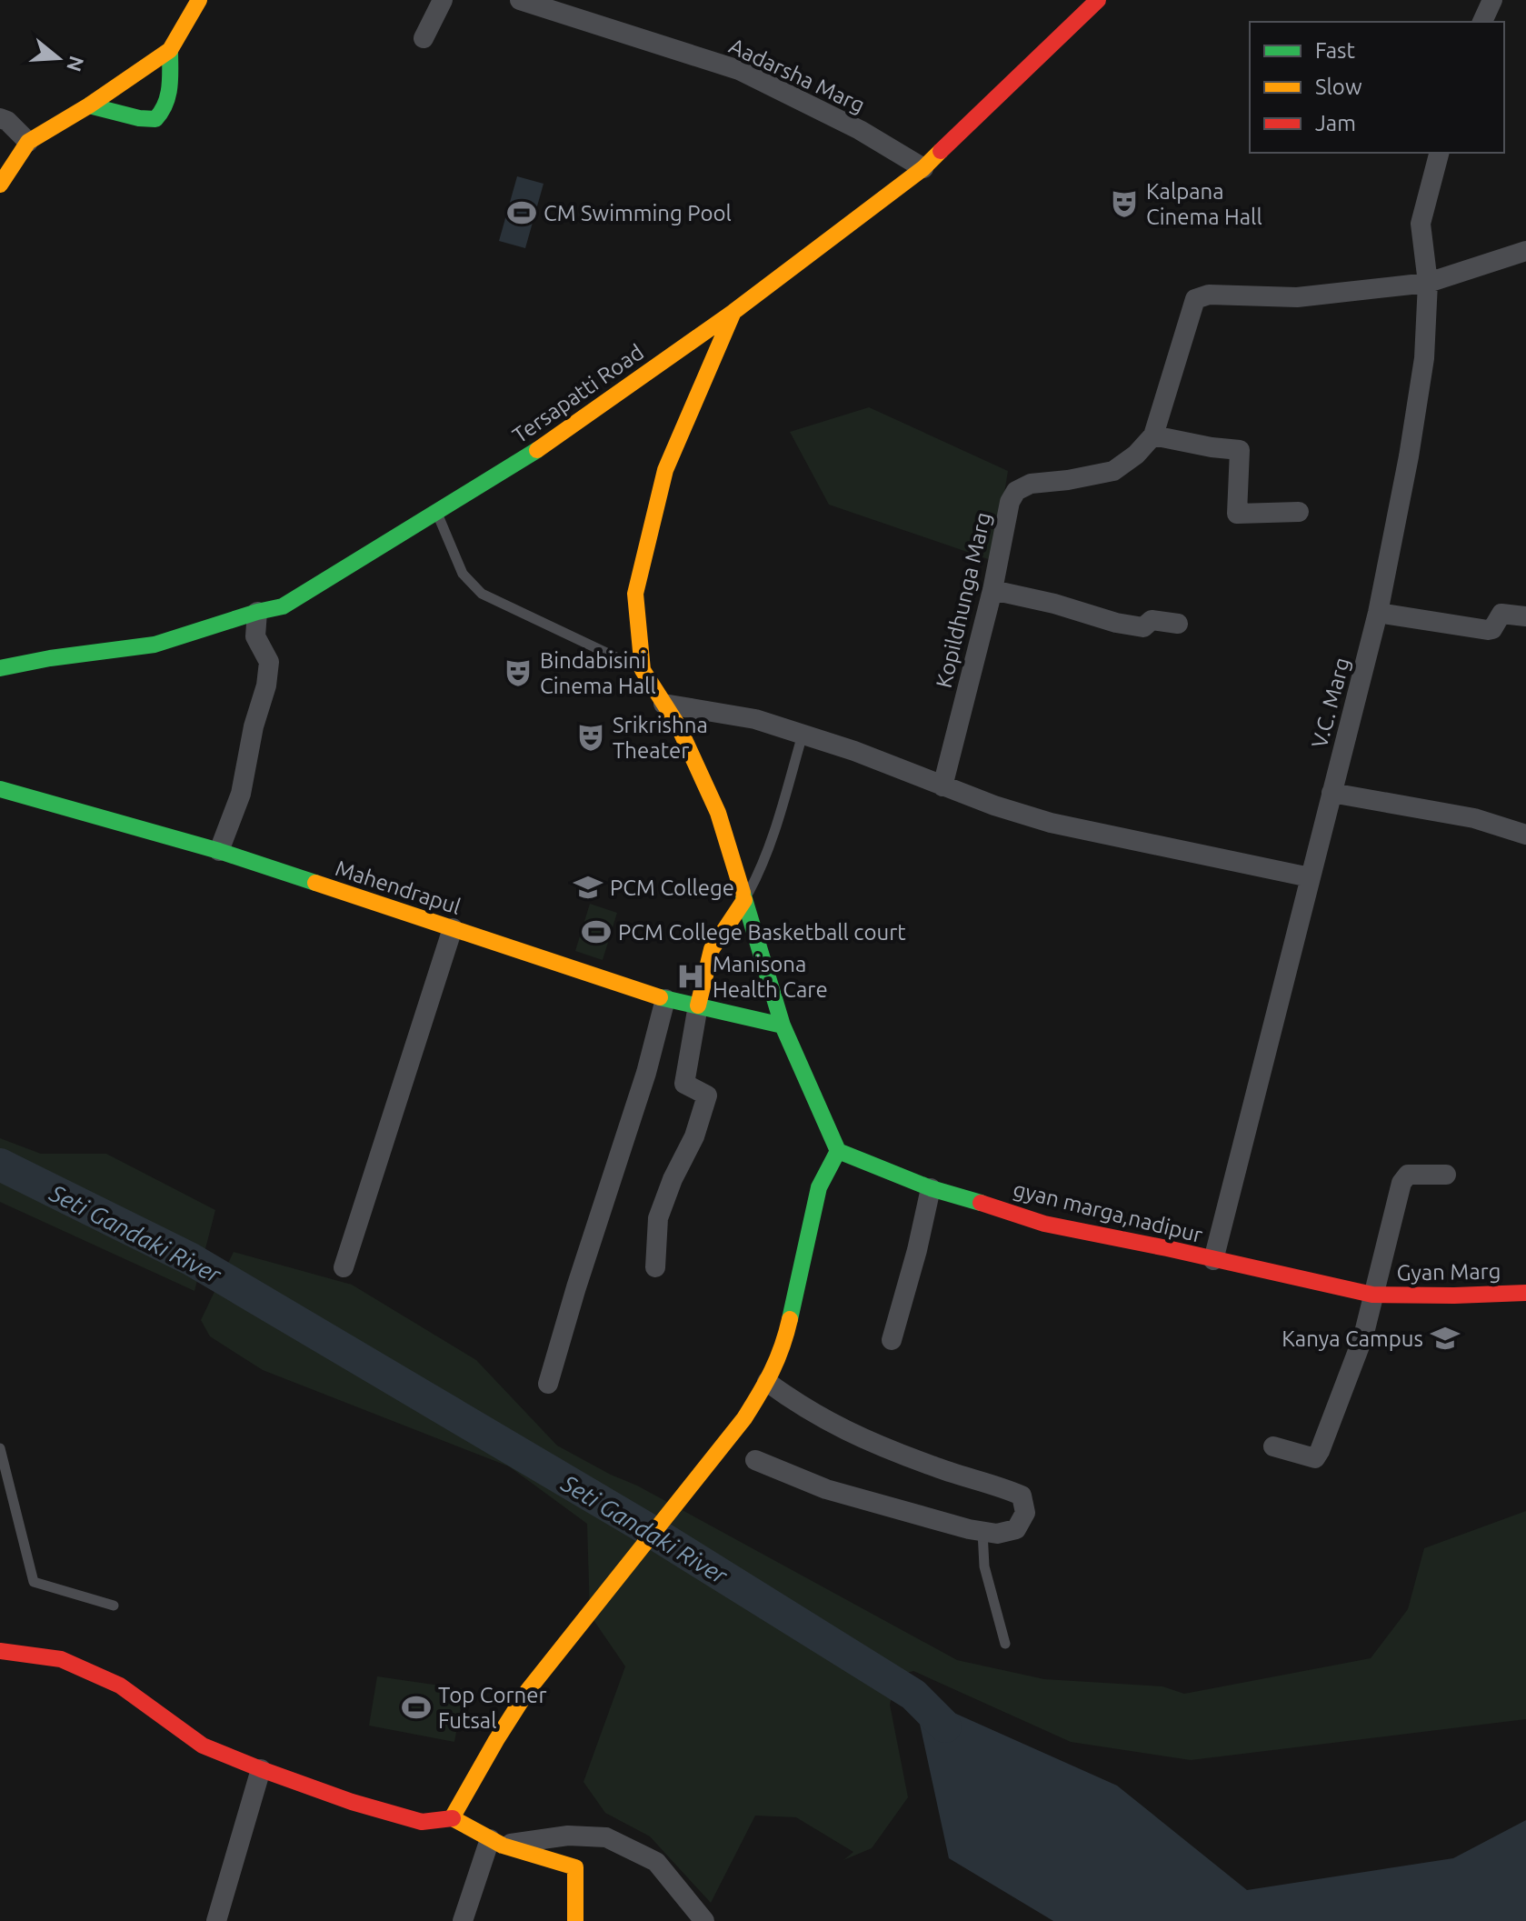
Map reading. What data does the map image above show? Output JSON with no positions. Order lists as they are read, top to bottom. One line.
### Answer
{"streets":{"main road":["Tersapatti Road","Mahendrapul","gyan marga,nadipur","Gyan Marg"],"street":["Aadarsha Marg","Kopildhunga Marg","V.C. Marg"]},"crossings":[["Aadarsha Marg","Tersapatti Road"],["Kopildhunga Marg","V.C. Marg"],["V.C. Marg","gyan marga,nadipur"],["gyan marga,nadipur","Gyan Marg"]],"water":["Seti Gandaki River"],"places":{"theatre":["Kalpana Cinema Hall","Bindabisini Cinema Hall","Srikrishna Theater"],"sports":["CM Swimming Pool","PCM College Basketball court","Top Corner Futsal"],"school or university":["PCM College","Kanya Campus"],"hospital":["Manisona Health Care"]},"legend":["Fast","Slow","Jam"],"north":"right"}
